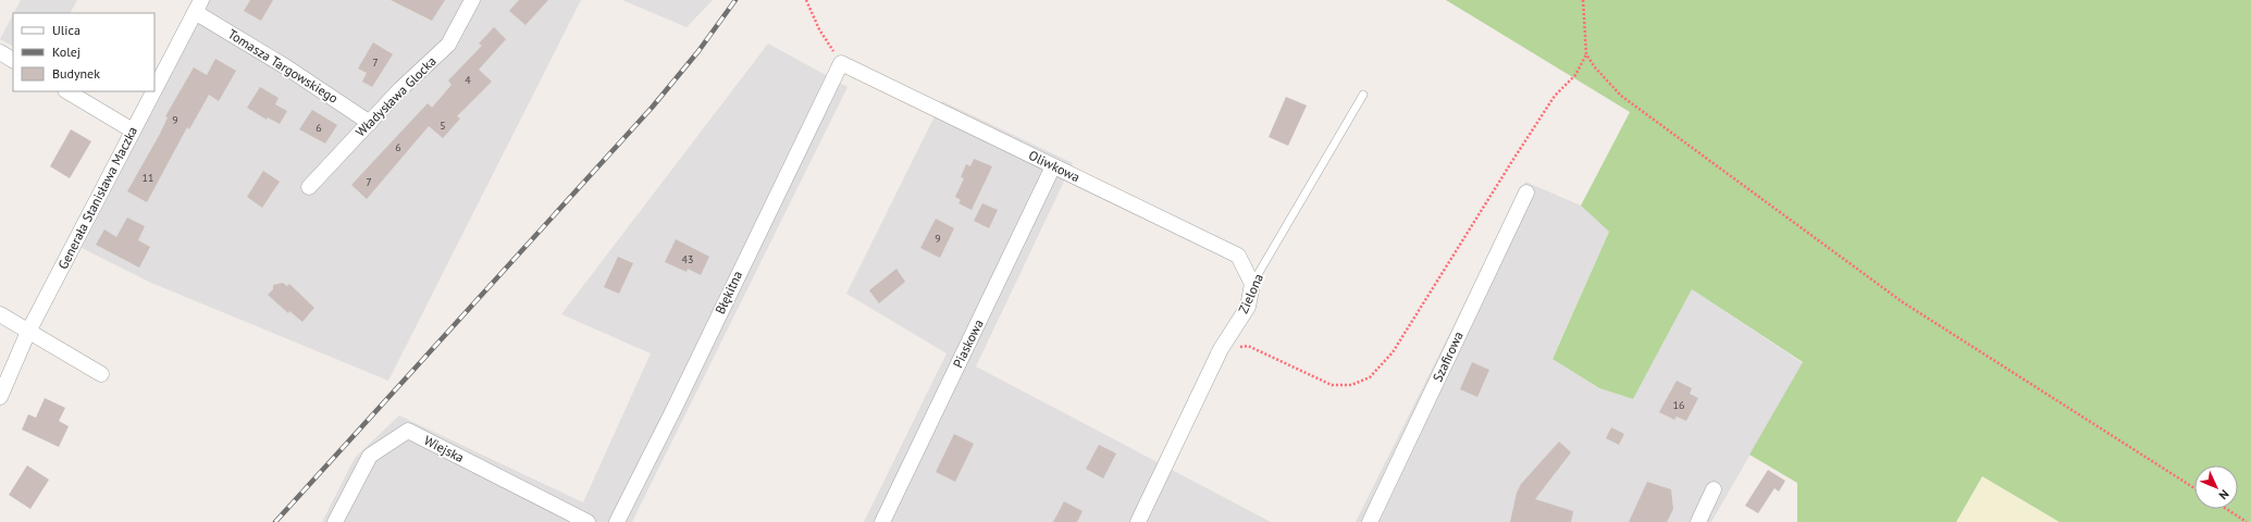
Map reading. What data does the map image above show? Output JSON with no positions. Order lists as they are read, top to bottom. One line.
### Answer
{"streets":{"street":["Tomasza Targowskiego","Władysława Glocka","Oliwkowa","Generała Stanisława Maczka","Błękitna","Zielona","Piaskowa","Szafirowa","Wiejska"]},"crossings":[["Tomasza Targowskiego","Władysława Glocka"],["Tomasza Targowskiego","Generała Stanisława Maczka"],["Oliwkowa","Błękitna"],["Oliwkowa","Zielona"],["Oliwkowa","Piaskowa"]],"house_numbers":["7","4","9","5","6","6","11","7","9","43","16"],"legend":["Ulica","Kolej","Budynek"],"north":"bottom right"}
